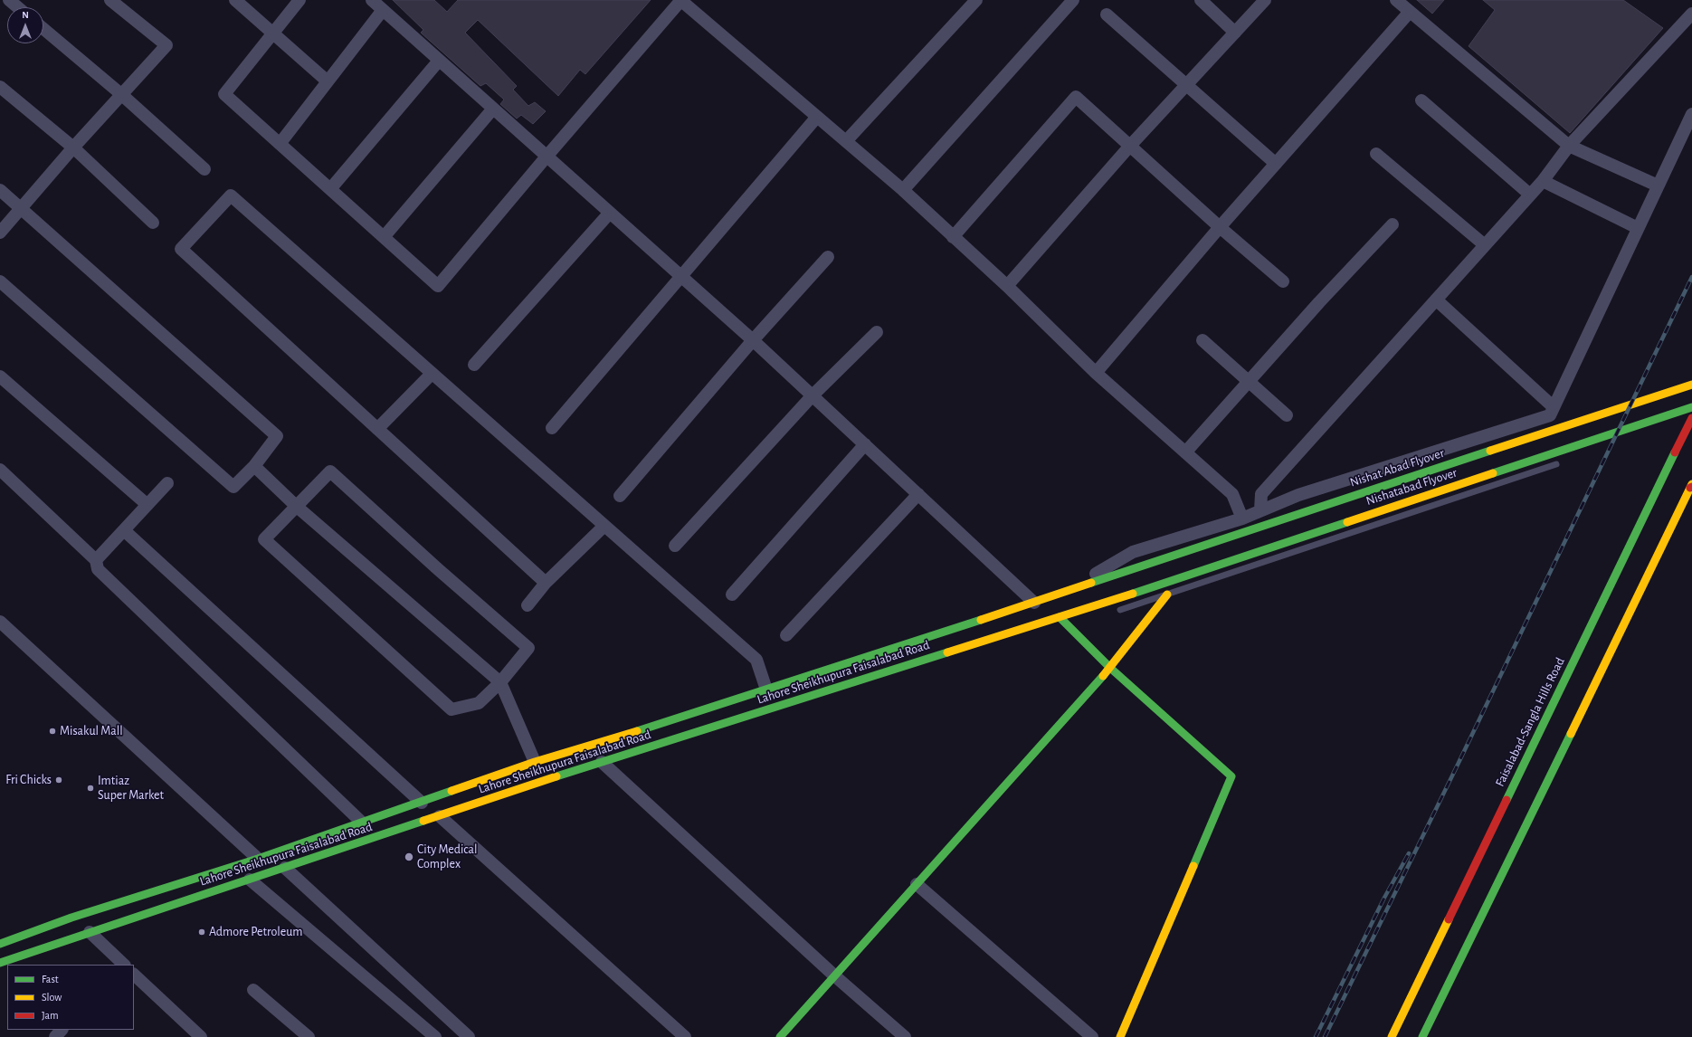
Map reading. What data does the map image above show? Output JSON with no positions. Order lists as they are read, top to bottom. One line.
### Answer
{"streets":{"main road":["Nishat Abad Flyover","Nishatabad Flyover","Lahore Sheikhupura Faisalabad Road","Faisalabad-Sangla Hills Road"]},"crossings":[["Nishat Abad Flyover","Lahore Sheikhupura Faisalabad Road"],["Nishatabad Flyover","Lahore Sheikhupura Faisalabad Road"]],"places":["Misakul Mall","Fri Chicks","Imtiaz Super Market","City Medical Complex","Admore Petroleum"],"legend":["Fast","Slow","Jam"],"north":"top"}
